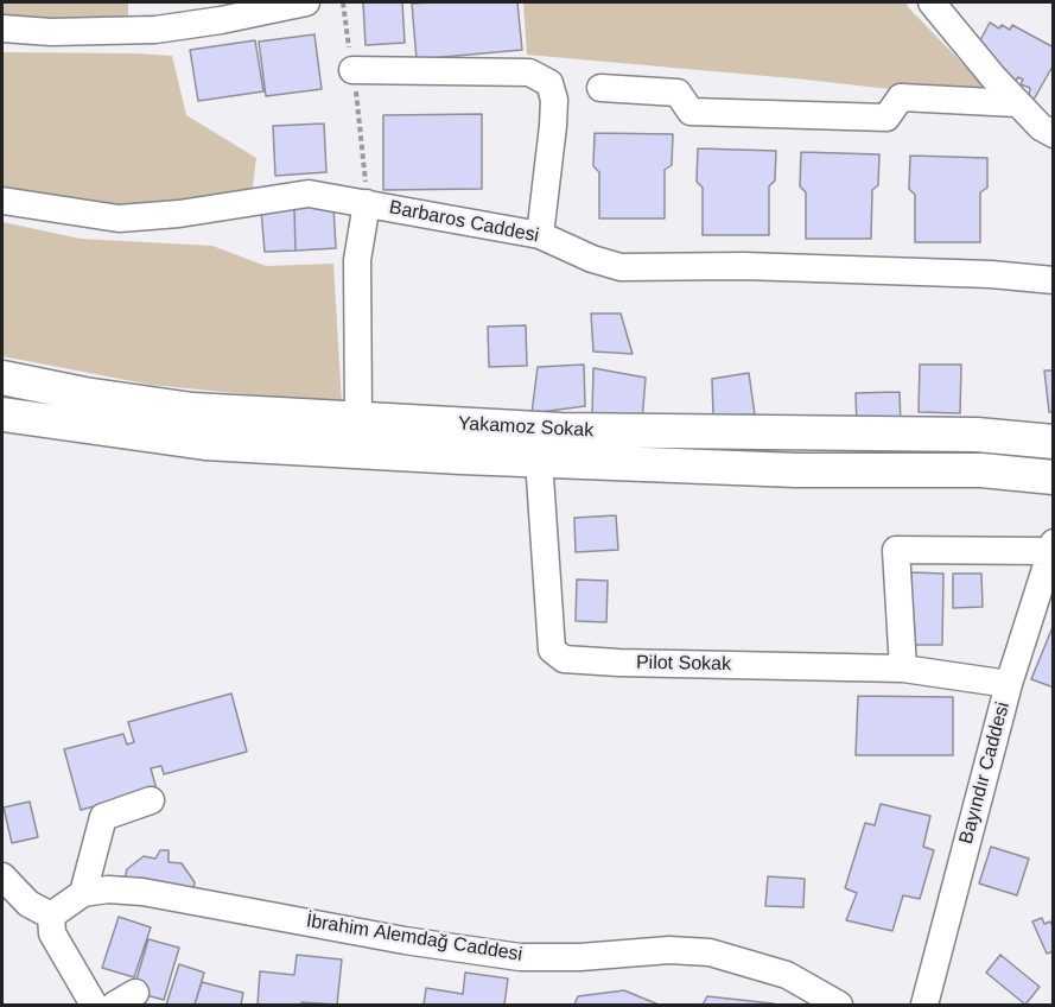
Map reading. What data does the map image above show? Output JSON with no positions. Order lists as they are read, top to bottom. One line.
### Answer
{"streets":{"main road":["Yakamoz Sokak"],"street":["Barbaros Caddesi","Pilot Sokak","Bayındır Caddesi","İbrahim Alemdağ Caddesi"]},"crossings":[["Yakamoz Sokak","Pilot Sokak"],["Pilot Sokak","Bayındır Caddesi"]]}
